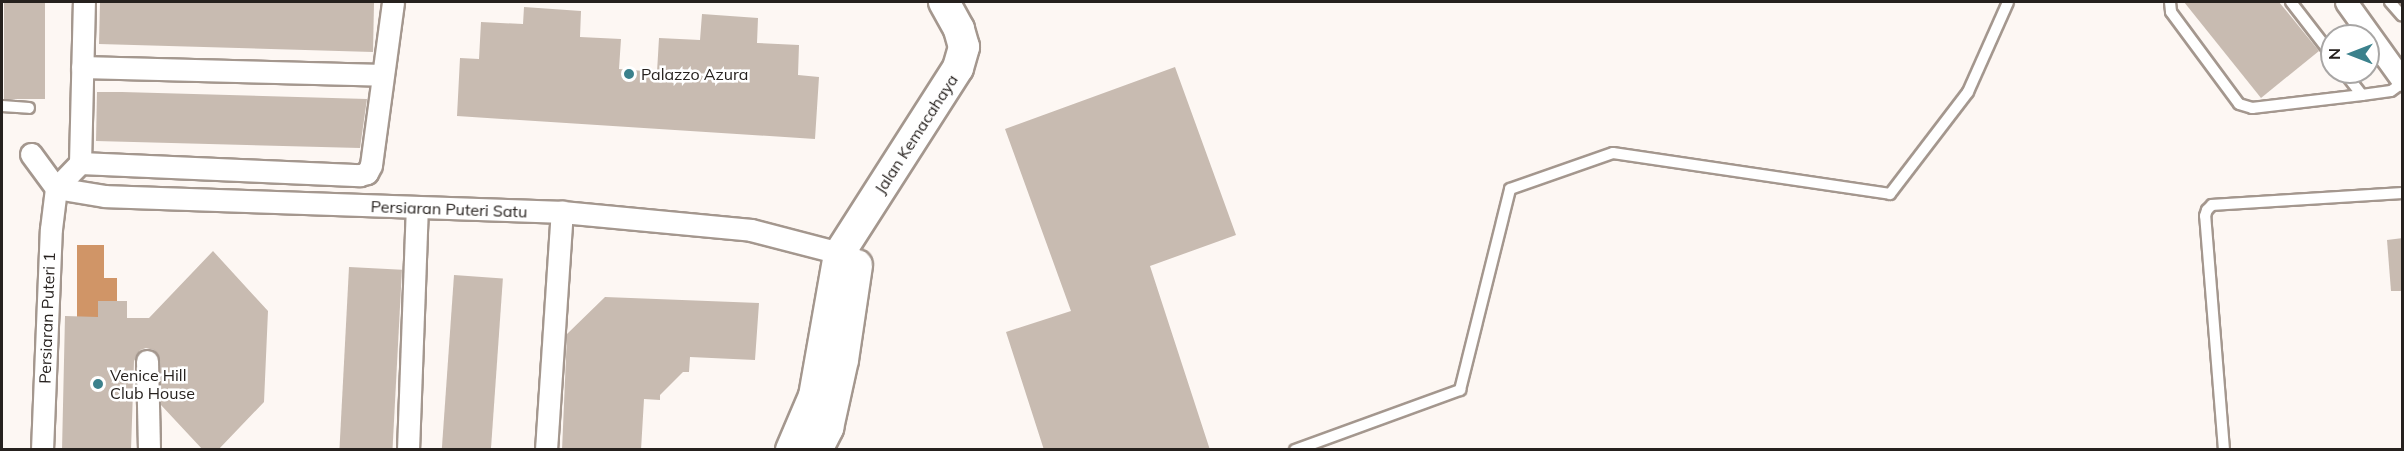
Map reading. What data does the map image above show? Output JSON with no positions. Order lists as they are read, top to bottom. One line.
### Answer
{"streets":{"street":["Jalan Kemacahaya","Persiaran Puteri Satu","Persiaran Puteri 1"]},"crossings":[["Jalan Kemacahaya","Persiaran Puteri Satu"],["Persiaran Puteri Satu","Persiaran Puteri 1"]],"places":["Palazzo Azura","Venice Hill Club House"],"north":"left"}
